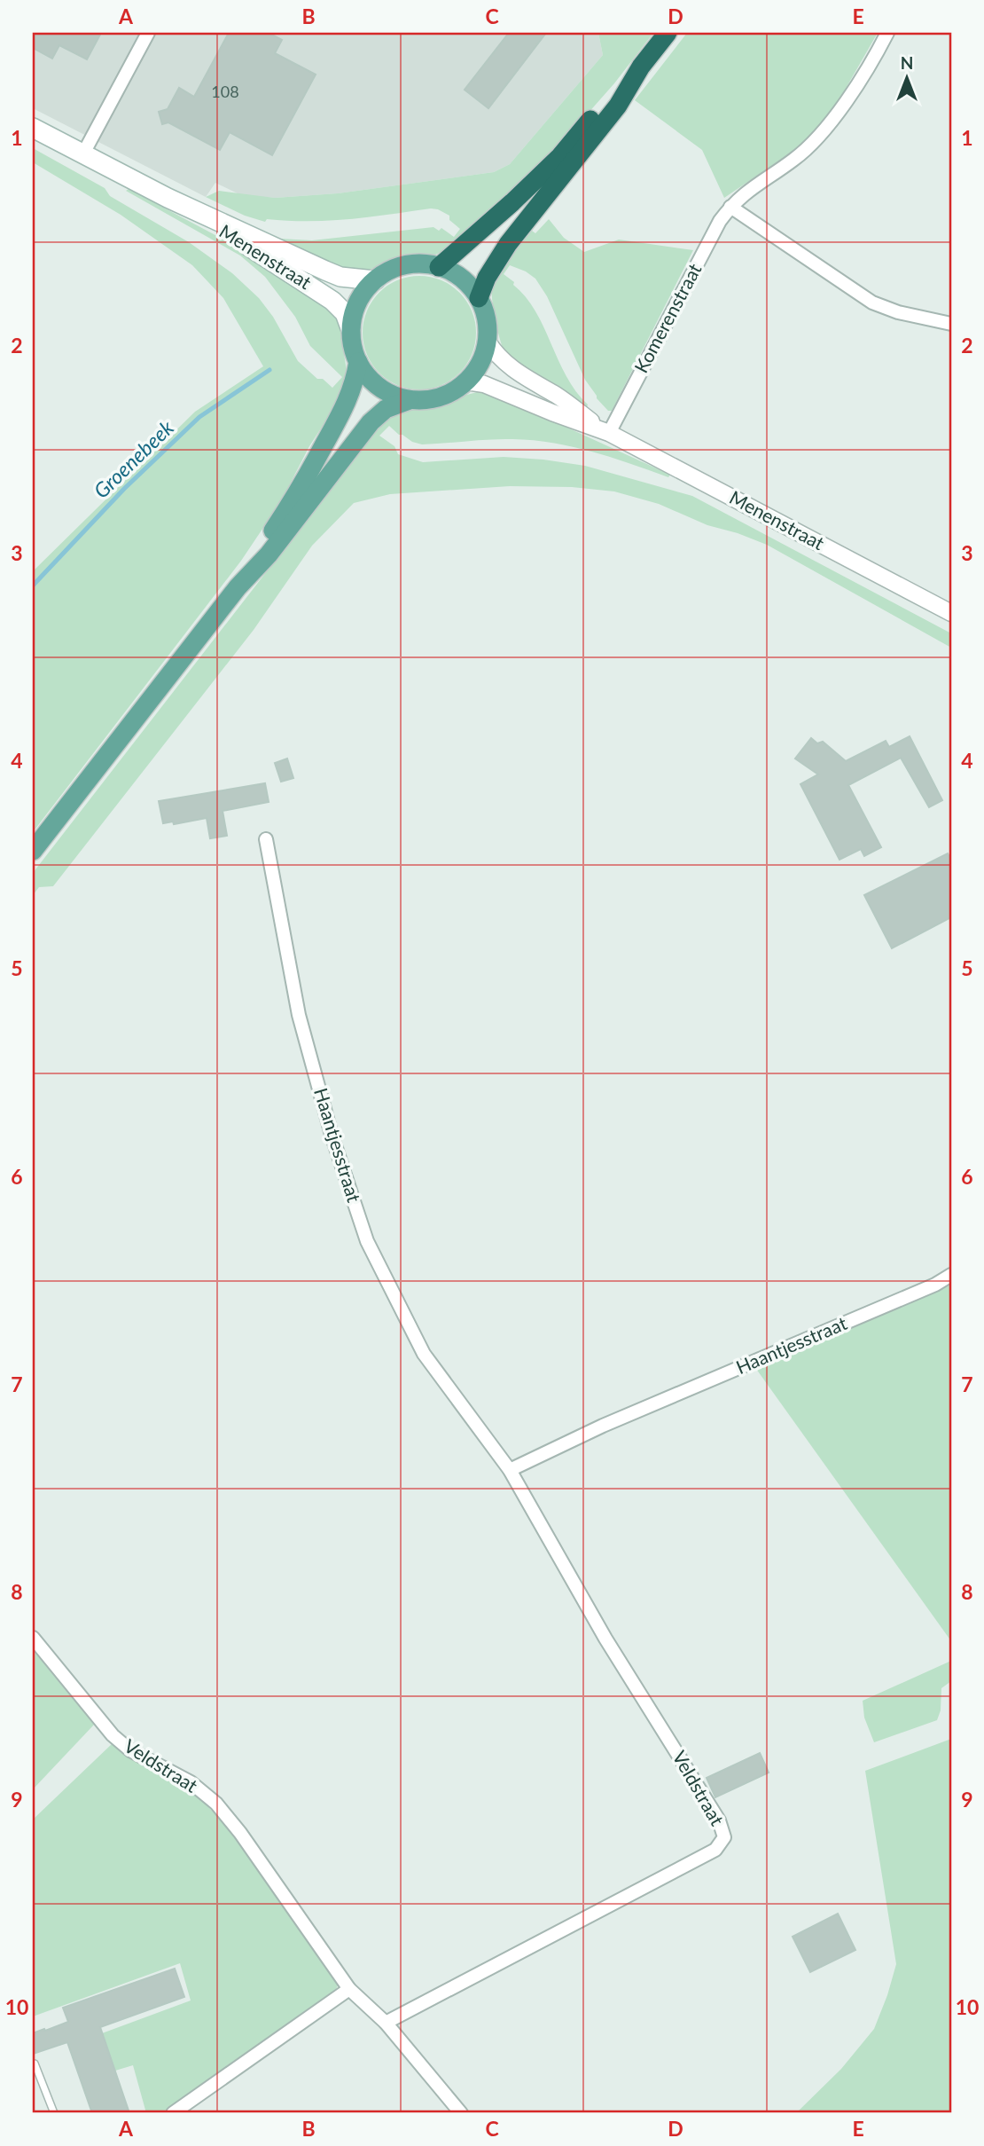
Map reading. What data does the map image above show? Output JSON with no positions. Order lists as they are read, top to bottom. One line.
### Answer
{"streets":{"main road":["Menenstraat"],"street":["Komerenstraat","Haantjesstraat","Veldstraat"]},"crossings":[["Menenstraat","Komerenstraat"],["Haantjesstraat","Veldstraat"]],"water":["Groenebeek"],"house_numbers":["108"],"north":"top","grid":{"columns":["A","B","C","D","E"],"rows":["1","2","3","4","5","6","7","8","9","10"]}}
